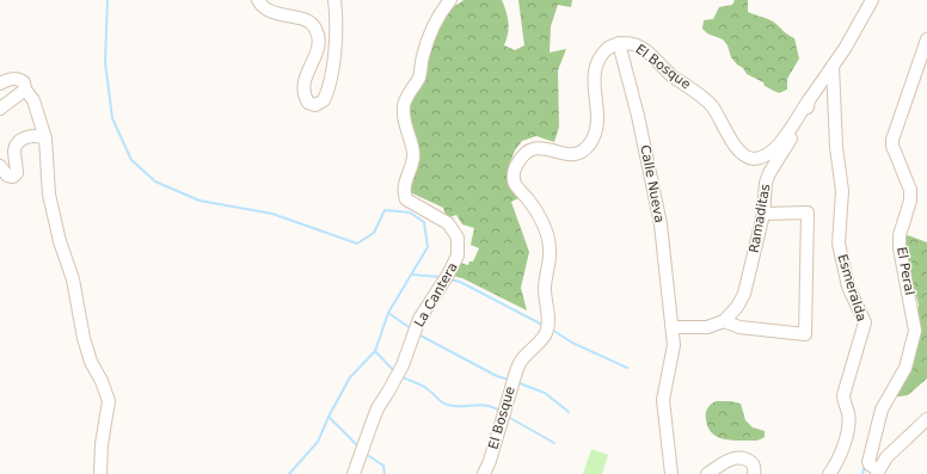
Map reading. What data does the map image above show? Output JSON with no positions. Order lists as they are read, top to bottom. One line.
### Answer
{"streets":{"street":["El Bosque","Calle Nueva","Ramaditas","El Peral","Esmeralda","La Cantera"]},"crossings":[["El Bosque","Calle Nueva"],["El Bosque","Ramaditas"],["Ramaditas","Esmeralda"]]}
